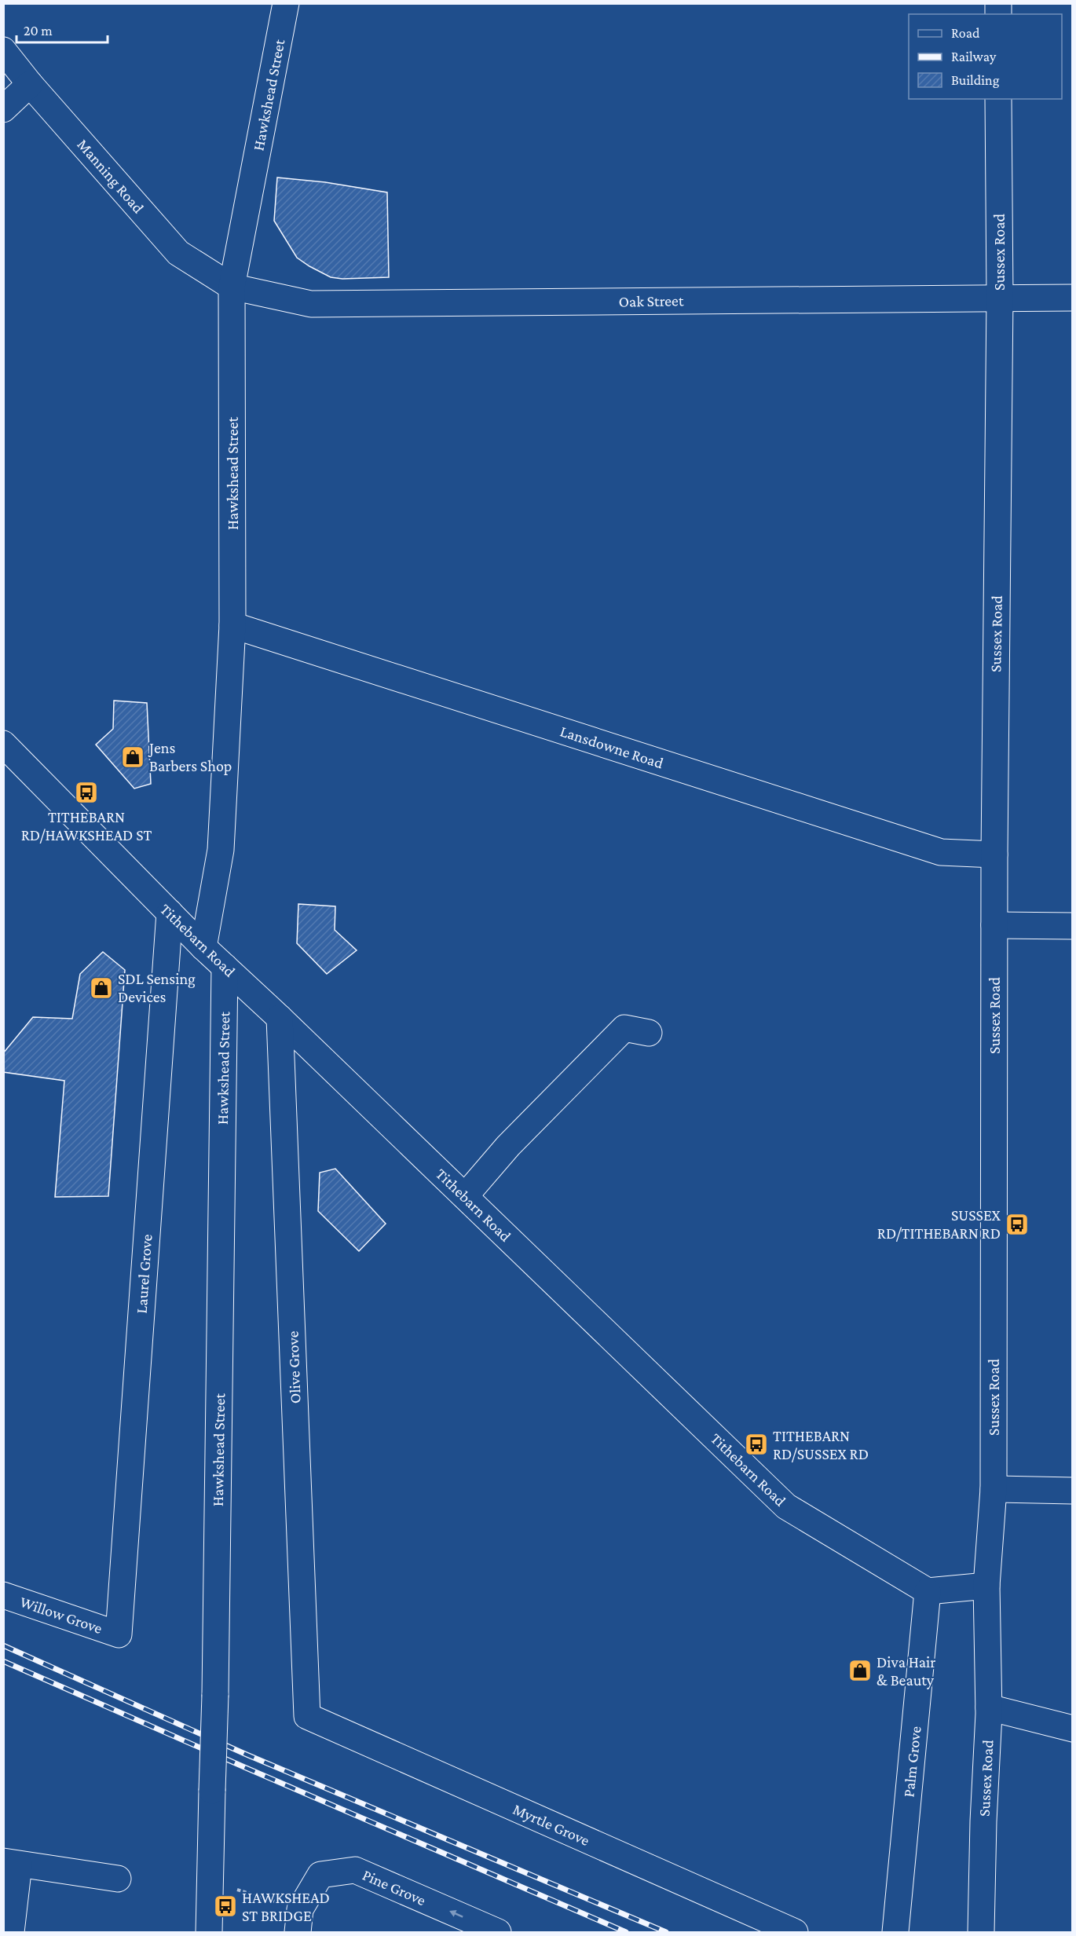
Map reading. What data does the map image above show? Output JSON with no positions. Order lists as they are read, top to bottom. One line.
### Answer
{"streets":{"street":["Hawkshead Street","Manning Road","Sussex Road","Oak Street","Lansdowne Road","Tithebarn Road","Laurel Grove","Olive Grove","Willow Grove","Palm Grove","Myrtle Grove","Pine Grove"]},"crossings":[["Hawkshead Street","Manning Road"],["Hawkshead Street","Oak Street"],["Hawkshead Street","Lansdowne Road"],["Hawkshead Street","Tithebarn Road"],["Manning Road","Oak Street"],["Sussex Road","Oak Street"],["Sussex Road","Lansdowne Road"],["Tithebarn Road","Laurel Grove"],["Tithebarn Road","Olive Grove"],["Tithebarn Road","Palm Grove"],["Laurel Grove","Willow Grove"],["Olive Grove","Myrtle Grove"]],"one_way":["Pine Grove"],"places":{"shop":["Jens Barbers Shop","SDL Sensing Devices","Diva Hair & Beauty"],"bus stop":["TITHEBARN RD/HAWKSHEAD ST","SUSSEX RD/TITHEBARN RD","TITHEBARN RD/SUSSEX RD","HAWKSHEAD ST BRIDGE"]},"legend":["Road","Railway","Building"],"scale_bar":"20 m"}
